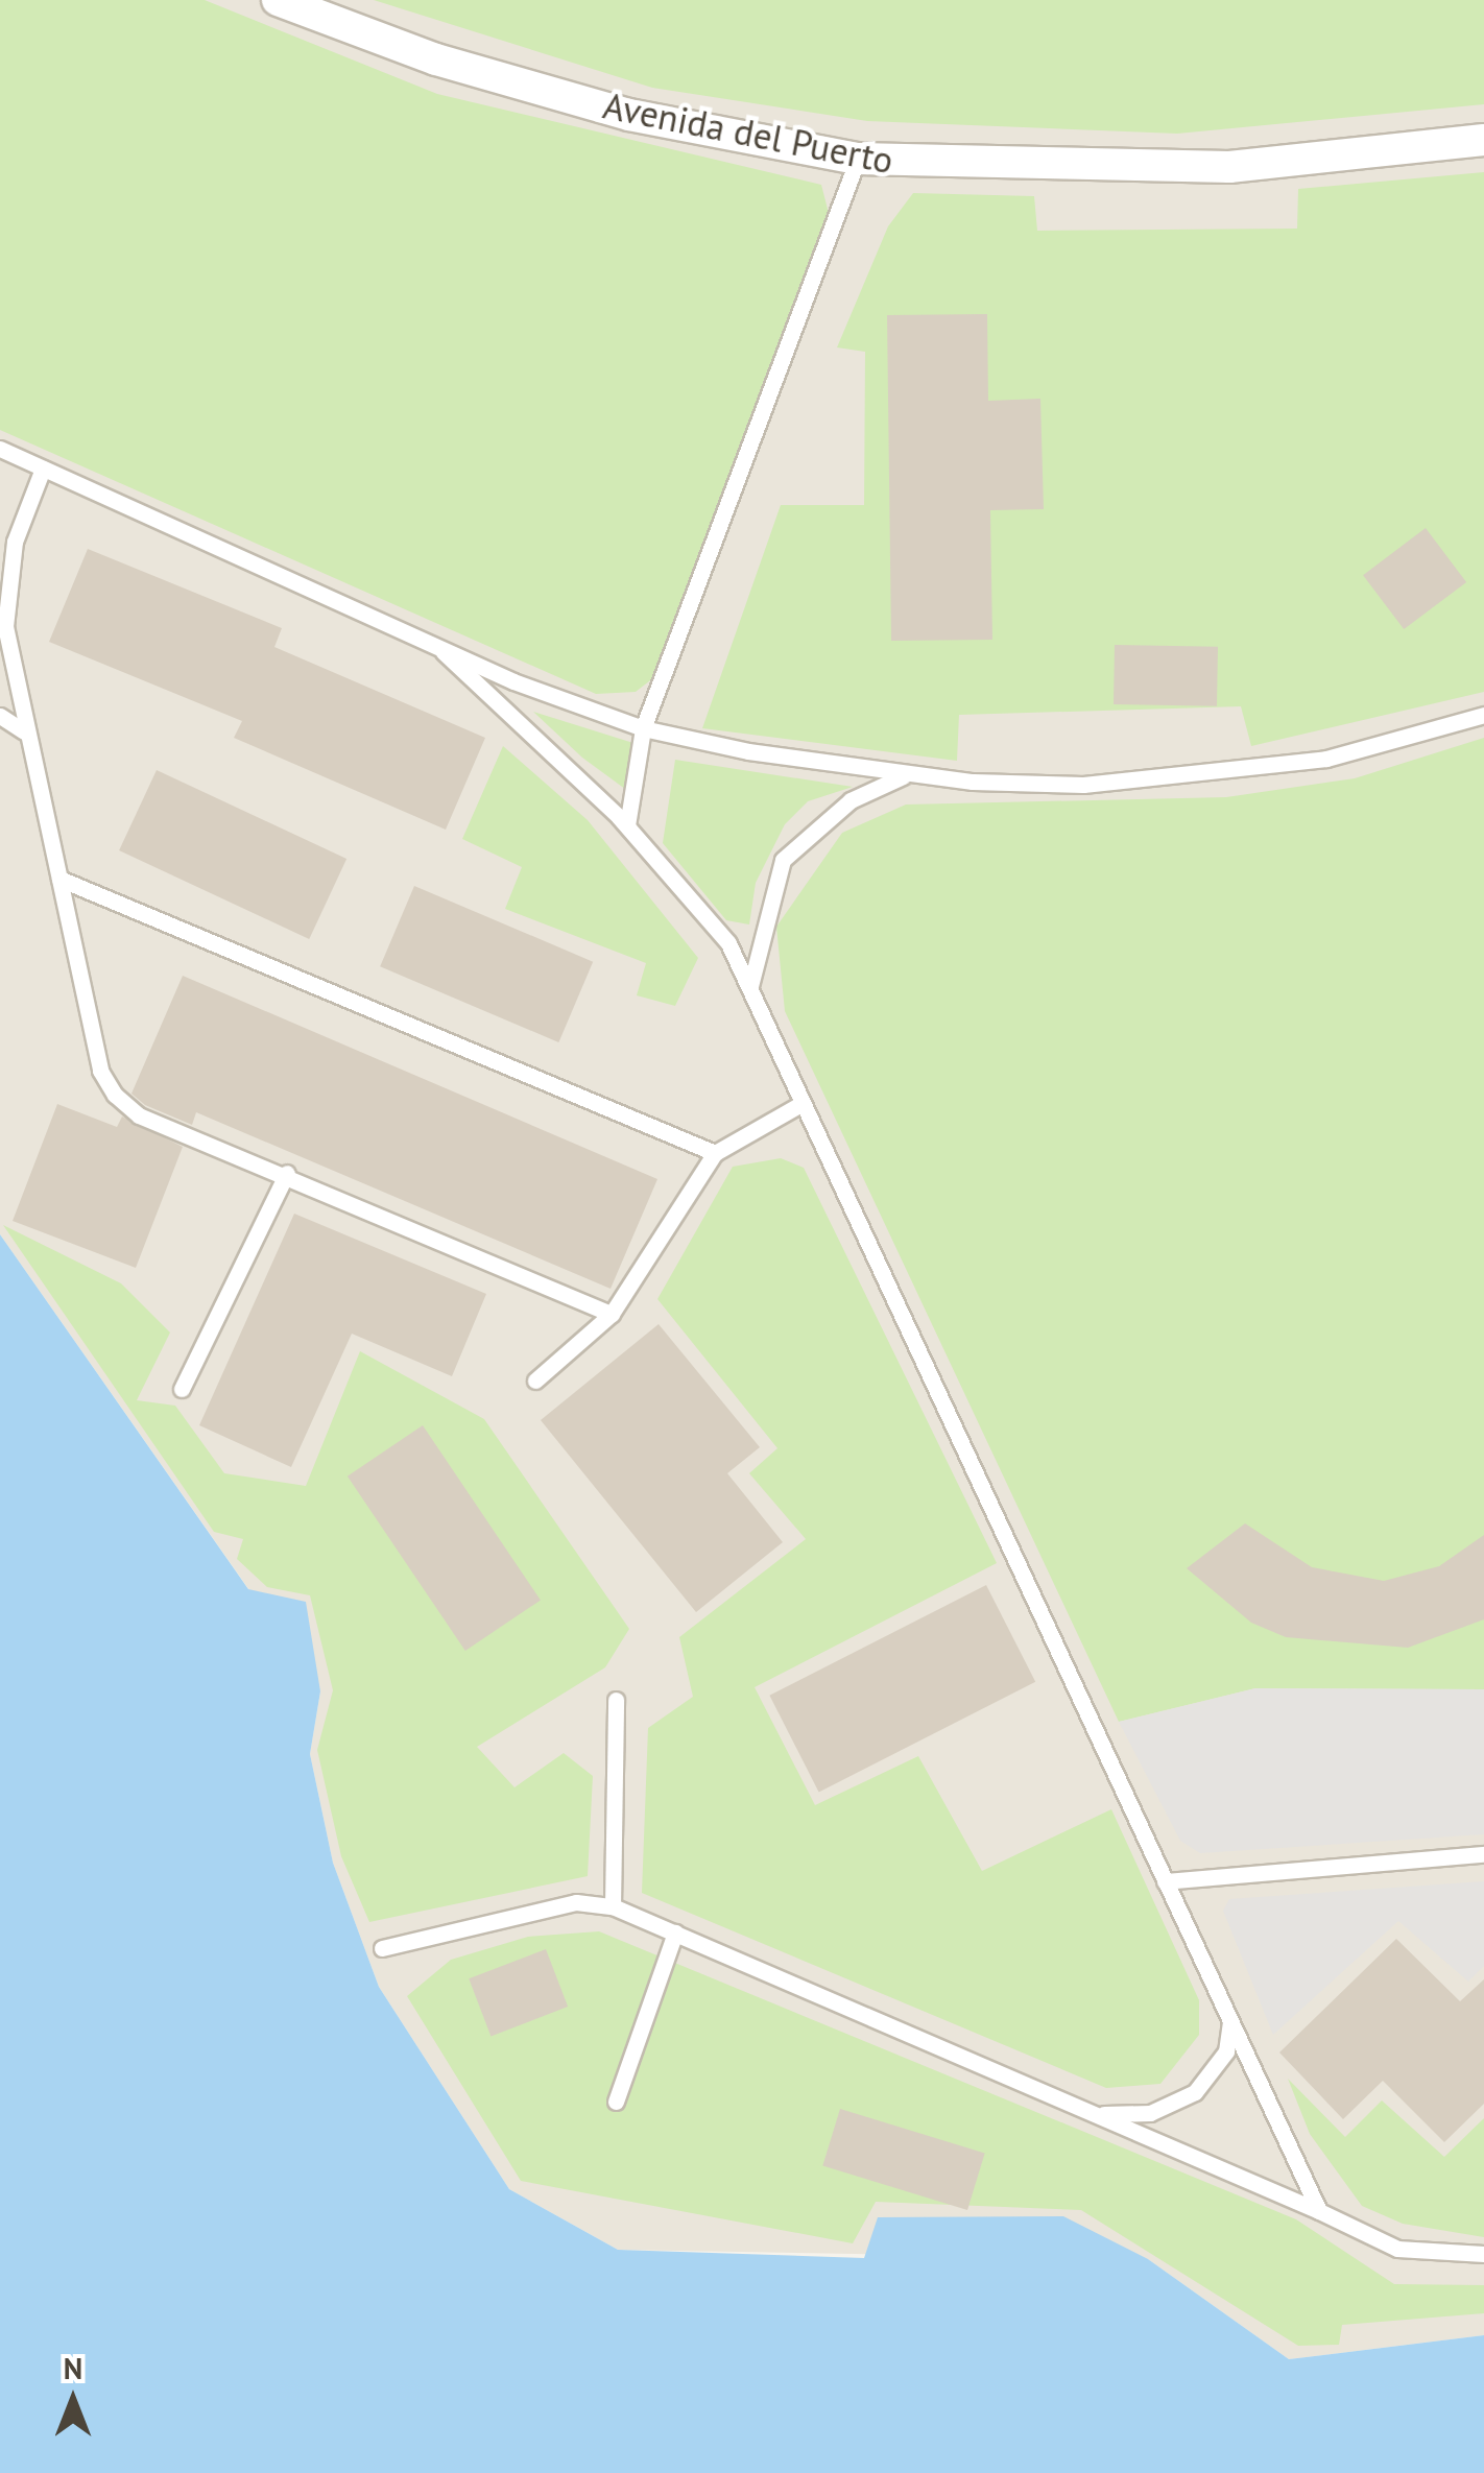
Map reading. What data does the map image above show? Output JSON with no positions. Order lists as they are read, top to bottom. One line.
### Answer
{"streets":{"street":["Avenida del Puerto"]},"north":"top"}
